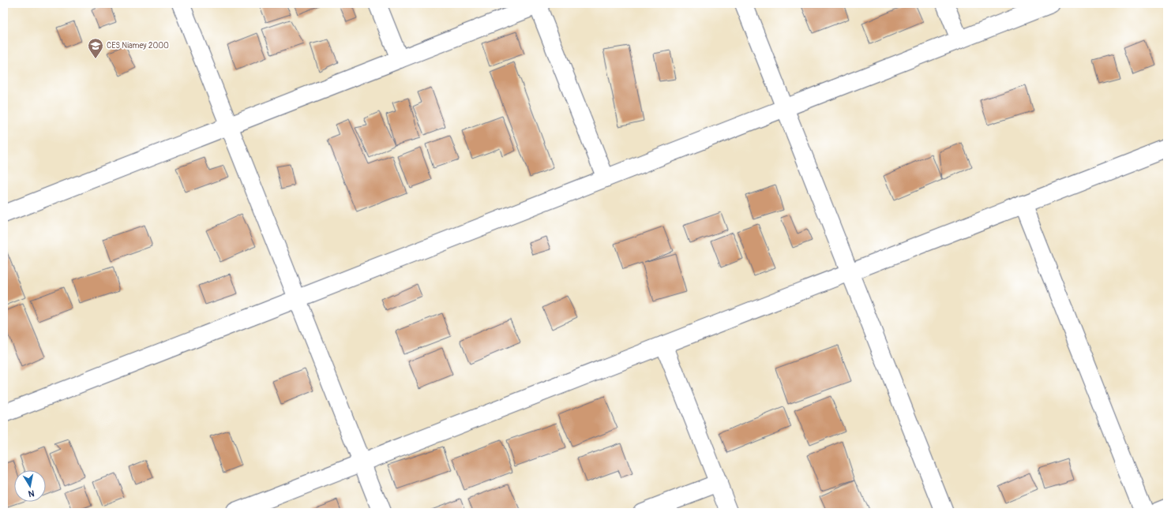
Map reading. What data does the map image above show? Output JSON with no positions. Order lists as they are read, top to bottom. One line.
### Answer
{"places":{"school or university":["CES Niamey 2000"]},"north":"bottom"}
